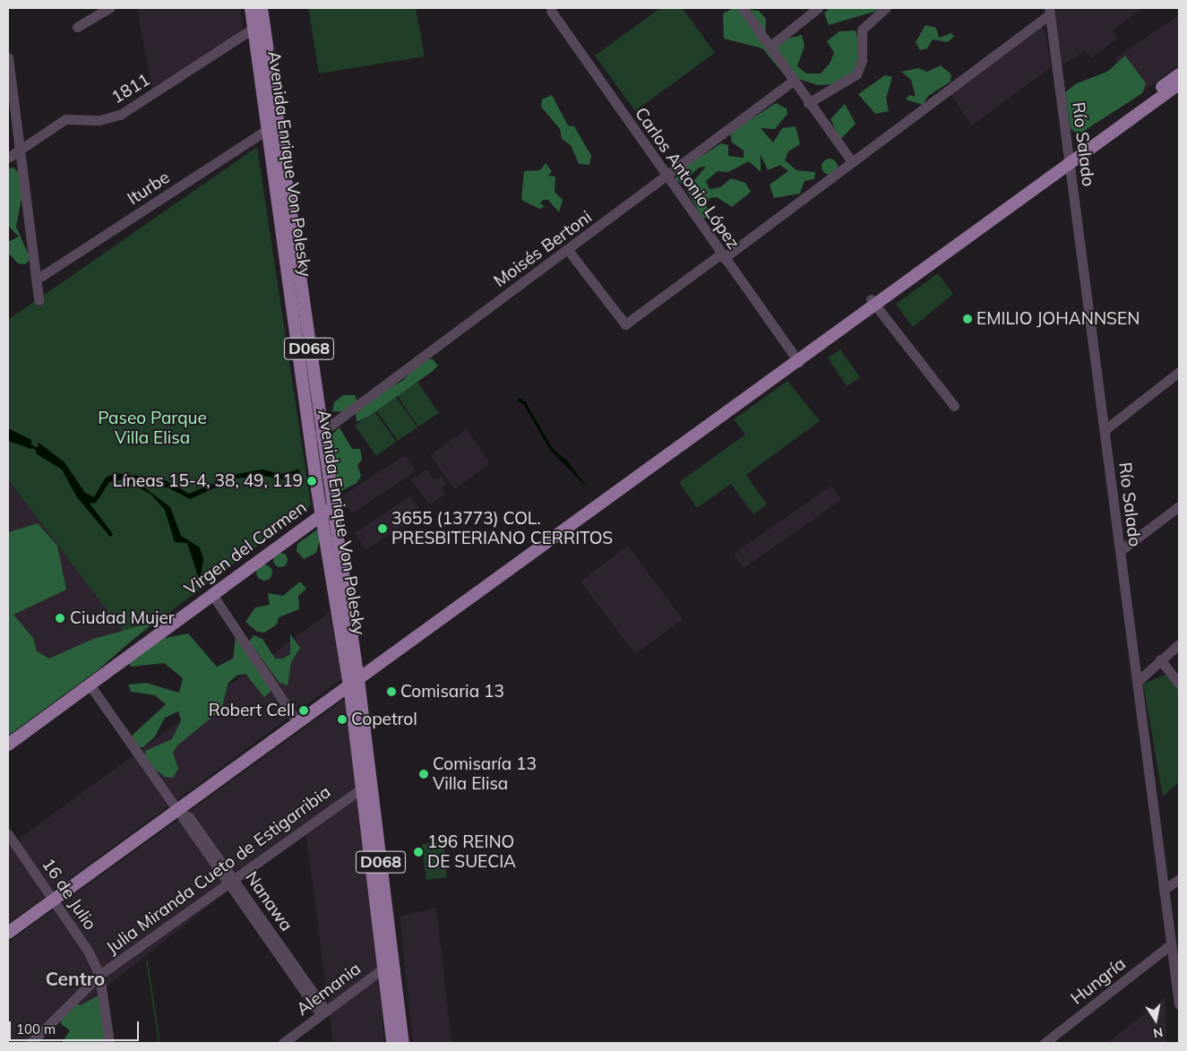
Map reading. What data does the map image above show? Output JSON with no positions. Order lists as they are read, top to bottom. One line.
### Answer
{"streets":{"main road":["Avenida Enrique Von Polesky","D068","Virgen del Carmen"],"street":["1811","Río Salado","Carlos Antonio López","Iturbe","Moisés Bertoni","Julia Miranda Cueto de Estigarribia","16 de Julio","Nanawa","Hungría","Alemania"]},"crossings":[["1811","Avenida Enrique Von Polesky"],["Río Salado","Hungría"],["Avenida Enrique Von Polesky","Iturbe"],["Avenida Enrique Von Polesky","Moisés Bertoni"],["Avenida Enrique Von Polesky","Virgen del Carmen"],["Avenida Enrique Von Polesky","Julia Miranda Cueto de Estigarribia"],["Avenida Enrique Von Polesky","Alemania"],["Carlos Antonio López","Moisés Bertoni"],["Virgen del Carmen","Nanawa"],["Julia Miranda Cueto de Estigarribia","16 de Julio"],["Julia Miranda Cueto de Estigarribia","Nanawa"],["Nanawa","Alemania"]],"districts":["Centro"],"parks":["Paseo Parque Villa Elisa"],"places":["EMILIO JOHANNSEN","Líneas 15-4, 38, 49, 119","3655 (13773) COL. PRESBITERIANO CERRITOS","Ciudad Mujer","Comisaria 13","Robert Cell","Copetrol","Comisaría 13 Villa Elisa","196 REINO DE SUECIA"],"scale_bar":"100 m","north":"bottom"}
